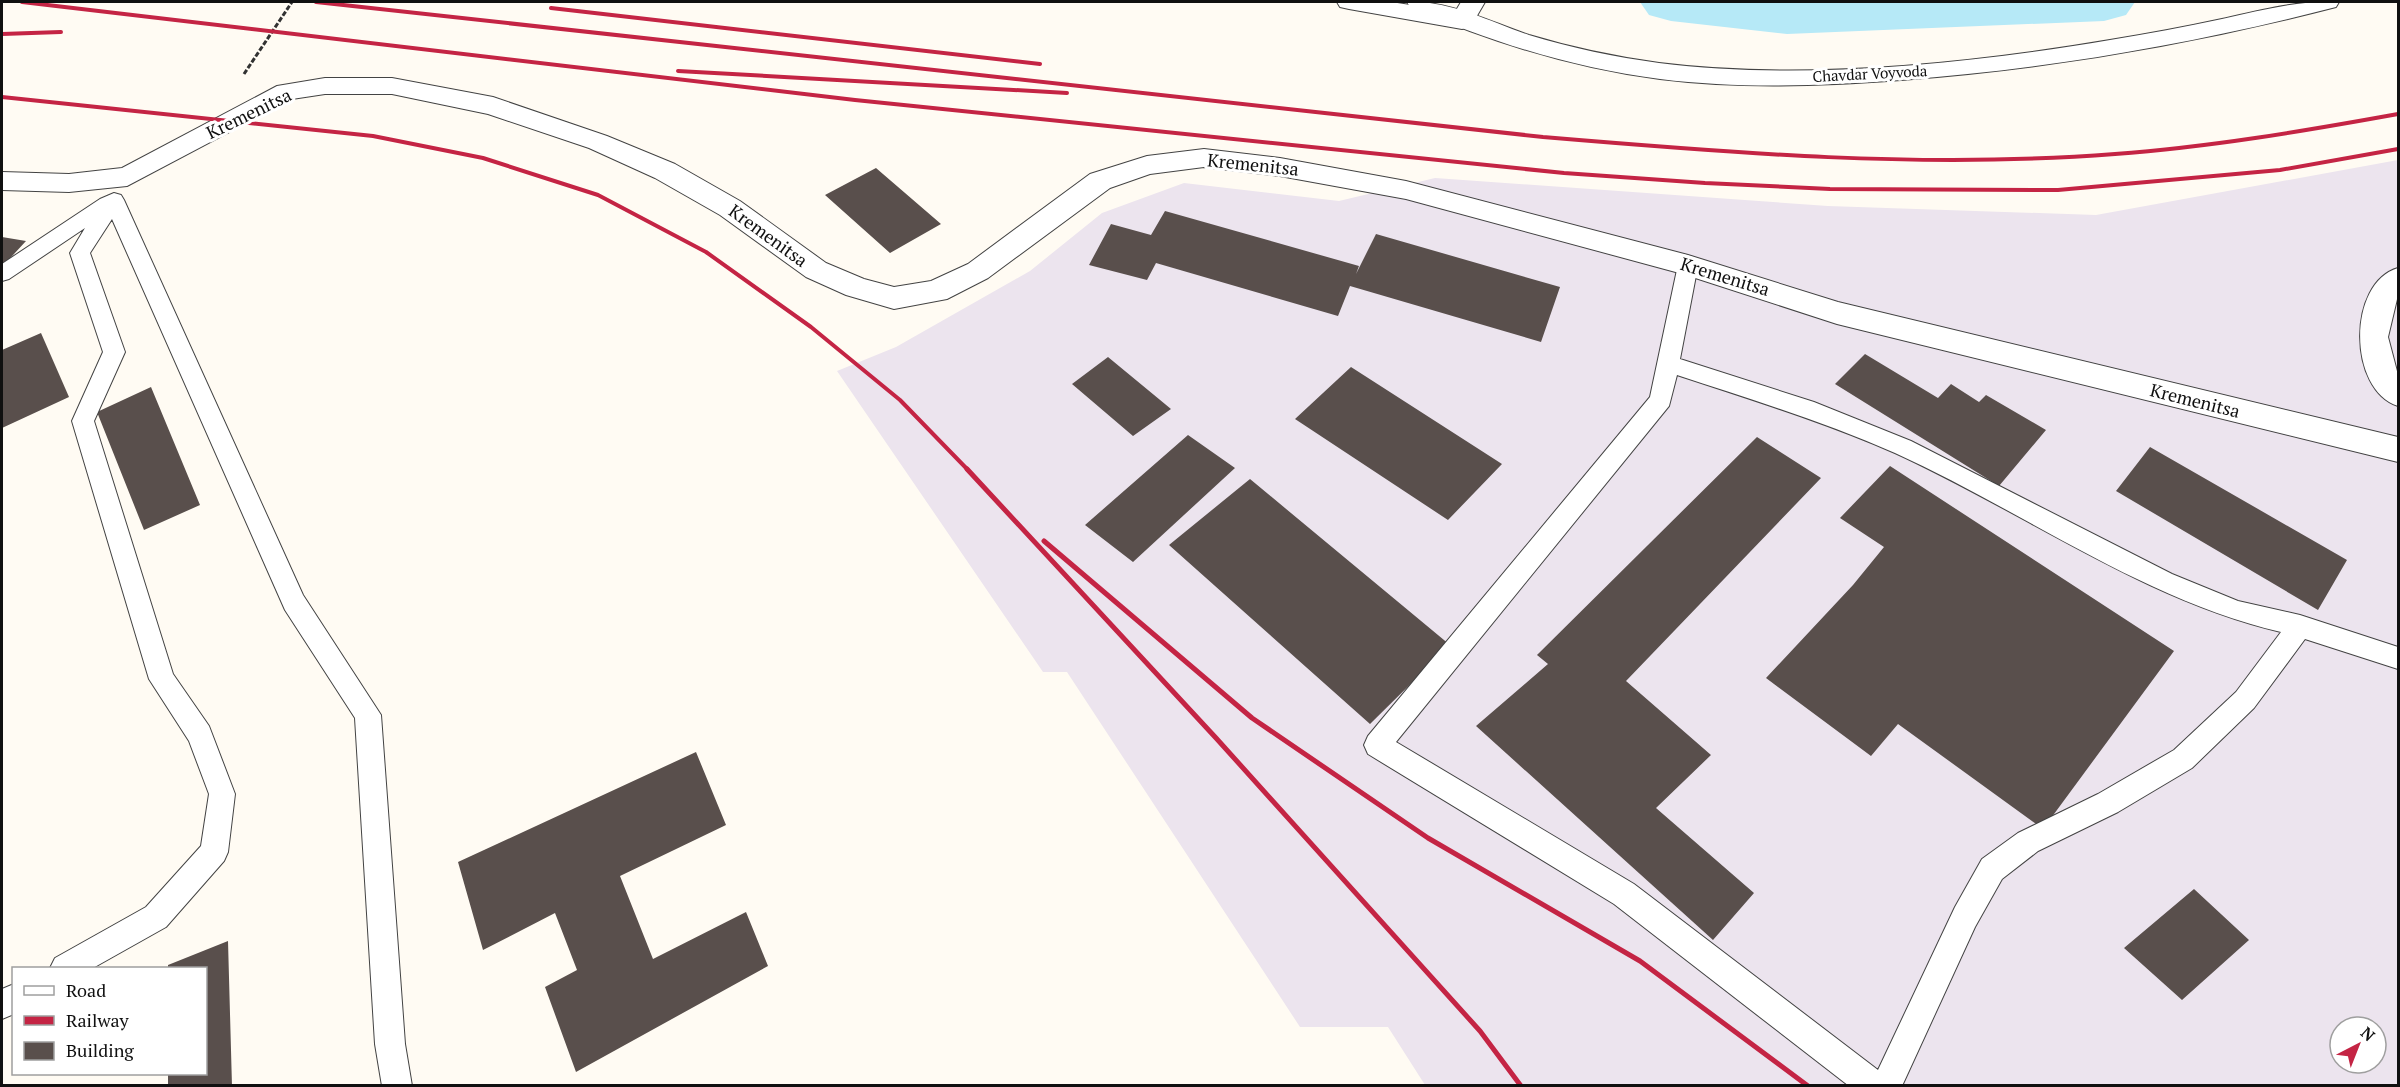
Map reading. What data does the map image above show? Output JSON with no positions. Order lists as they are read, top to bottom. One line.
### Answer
{"streets":{"street":["Chavdar Voyvoda","Kremenitsa"]},"legend":["Road","Railway","Building"],"north":"top right"}
